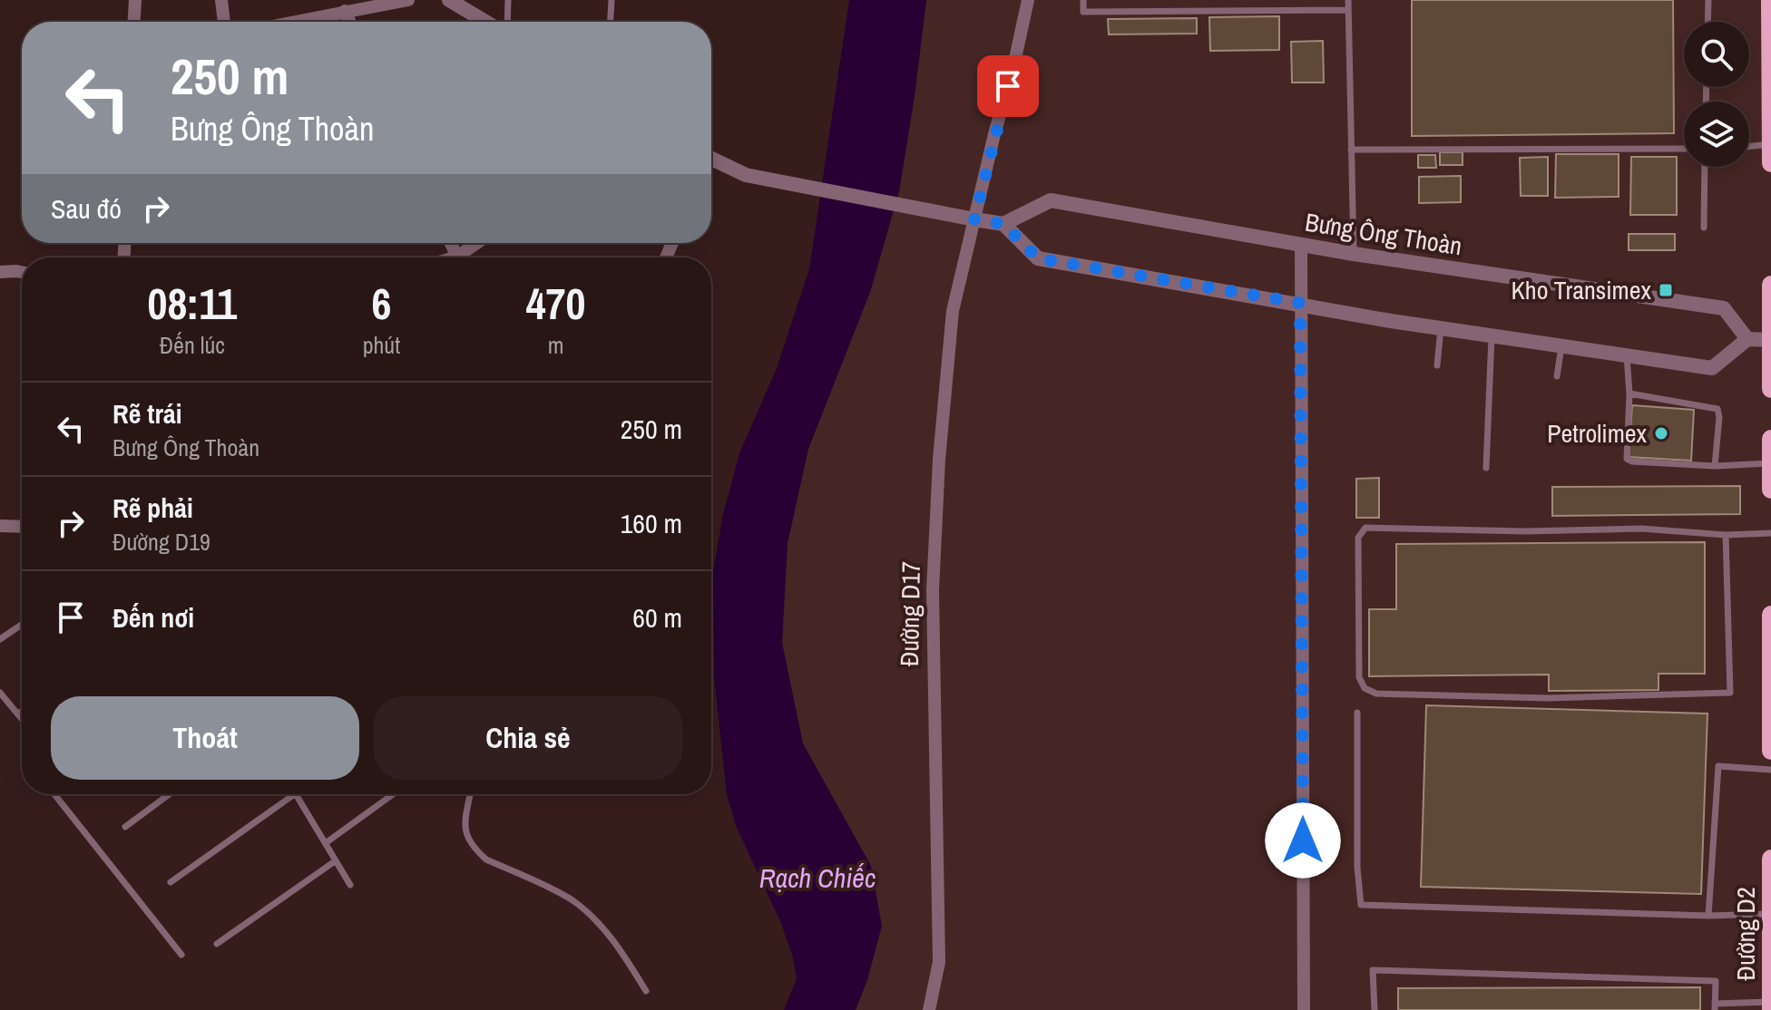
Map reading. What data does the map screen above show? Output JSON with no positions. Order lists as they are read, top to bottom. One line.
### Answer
{"streets":{"main road":["Đường D2"],"street":["Bưng Ông Thoàn","Đường D17"]},"water":["Rạch Chiếc"],"places":{"transit":["Kho Transimex"],"other":["Petrolimex"]},"page":{"turn":["250 m","Bưng Ông Thoàn"],"then":"Sau đó","eta":["08:11","Đến lúc","6","phút","470","m"],"list":[{"name":"Rẽ trái","note":"Bưng Ông Thoàn","value":"250 m"},{"name":"Rẽ phải","note":"Đường D19","value":"160 m"},{"name":"Đến nơi","value":"60 m"}],"buttons":["Thoát","Chia sẻ"]}}
